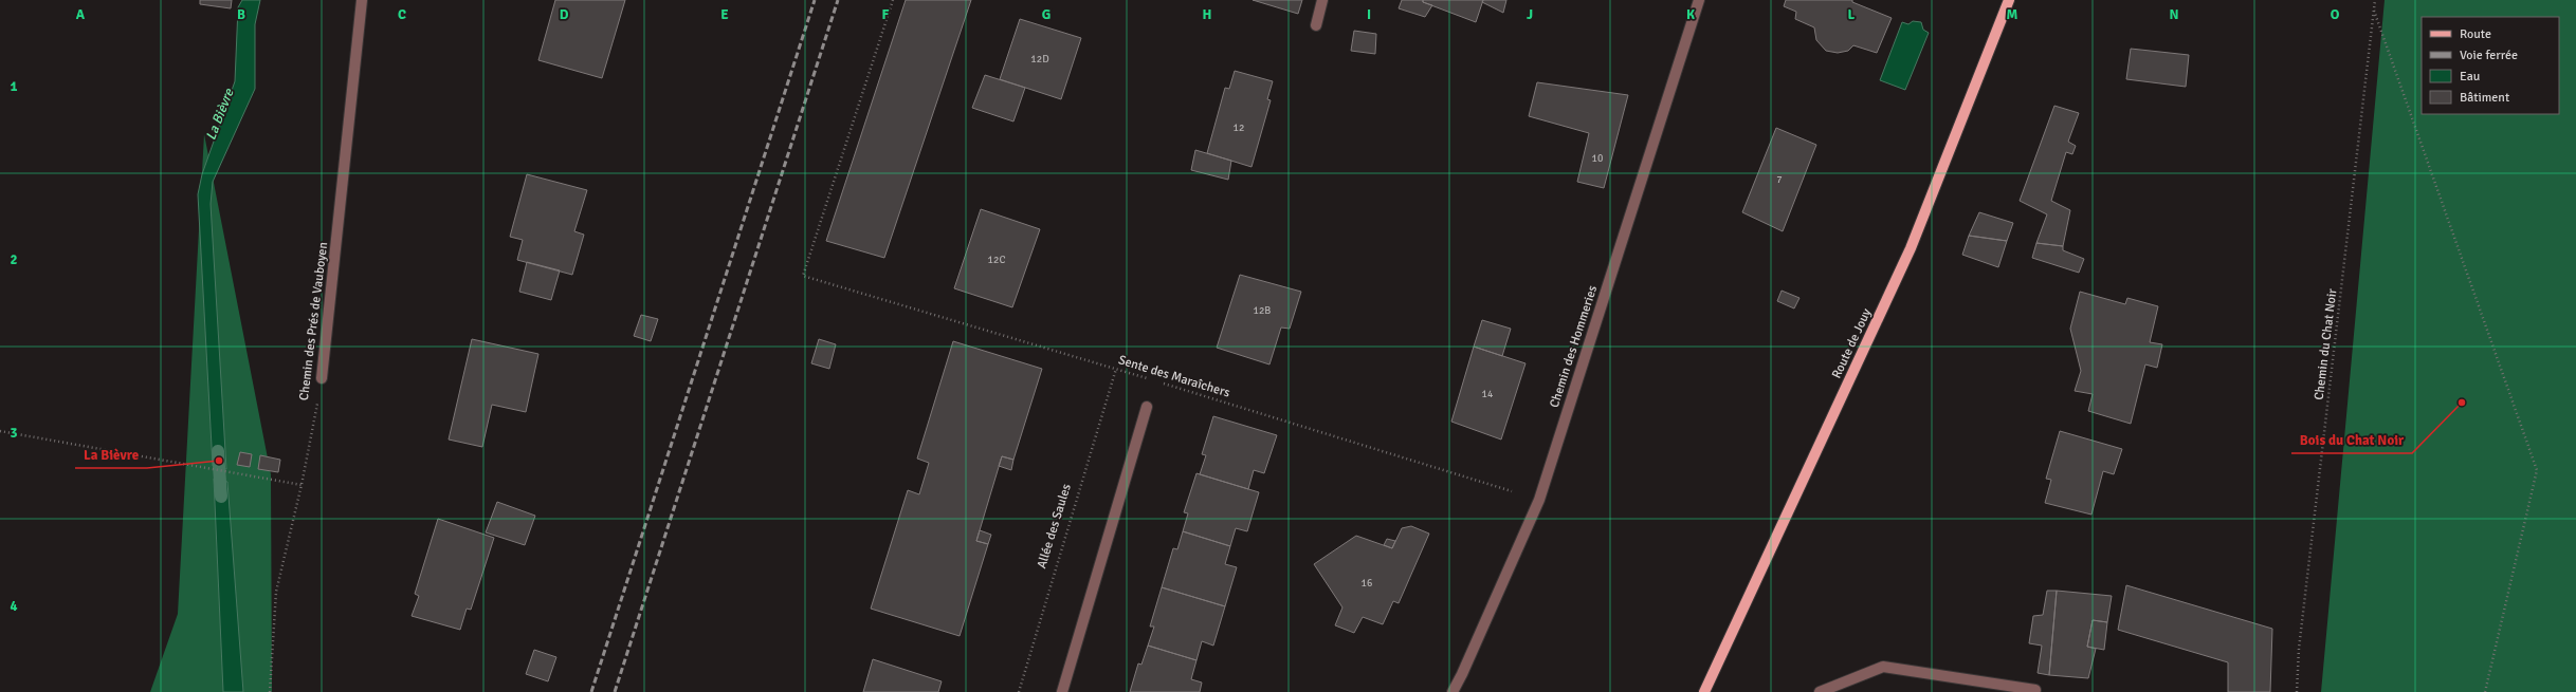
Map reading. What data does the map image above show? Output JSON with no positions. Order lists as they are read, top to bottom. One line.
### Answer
{"streets":{"main road":["Route de Jouy"],"street":["Chemin des Prés de Vauboyen","Chemin des Hommeries"],"path":["Chemin du Chat Noir","Sente des Maraîchers","Allée des Saules"]},"crossings":[["Chemin des Hommeries","Sente des Maraîchers"],["Sente des Maraîchers","Allée des Saules"]],"water":["La Bièvre"],"places":["Bois du Chat Noir","La Bièvre"],"house_numbers":["12D","12","10","7","12C","12B","14","16"],"legend":["Route","Voie ferrée","Eau","Bâtiment"],"grid":{"columns":["A","B","C","D","E","F","G","H","I","J","K","L","M","N","O"],"rows":["1","2","3","4"]}}
